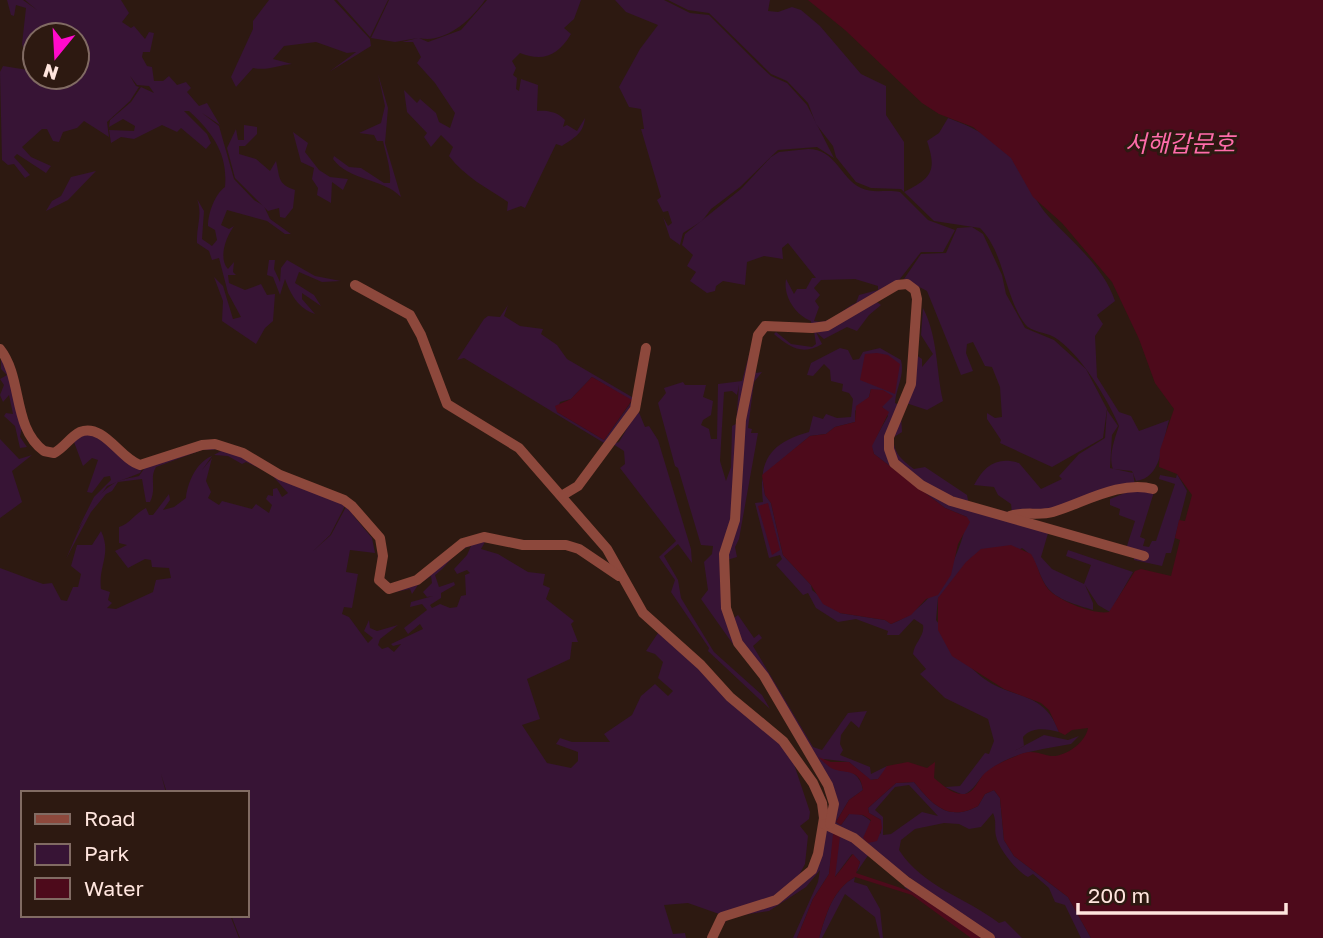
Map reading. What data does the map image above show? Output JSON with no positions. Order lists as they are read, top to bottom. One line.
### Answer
{"water":["서해갑문호"],"legend":["Road","Park","Water"],"scale_bar":"200 m","north":"bottom"}
